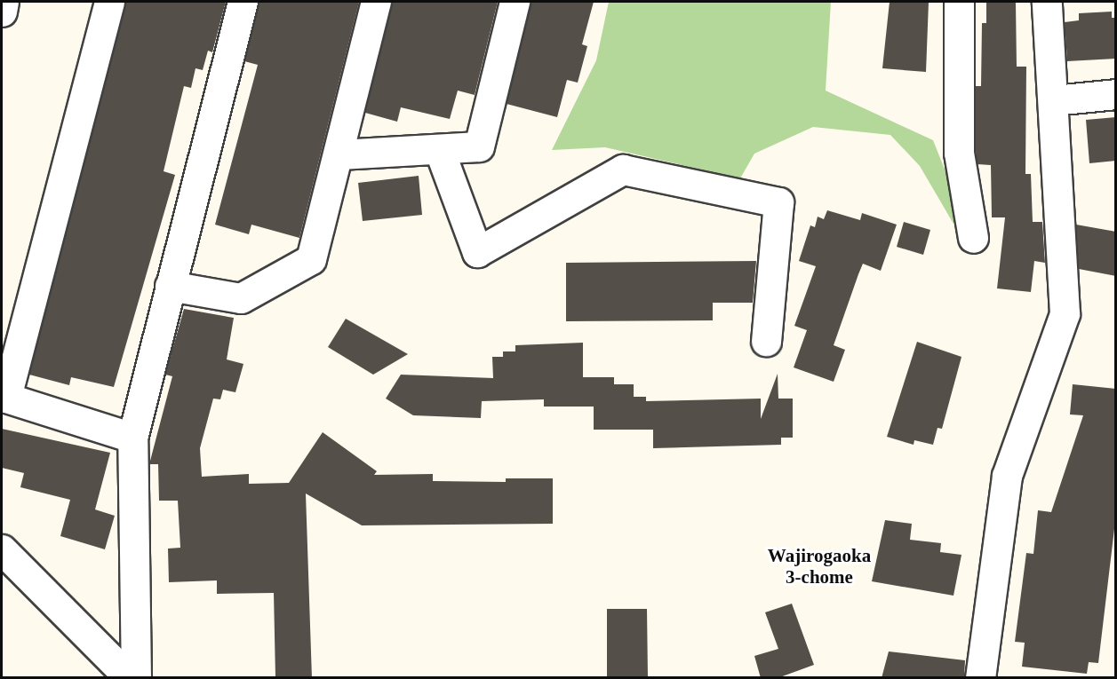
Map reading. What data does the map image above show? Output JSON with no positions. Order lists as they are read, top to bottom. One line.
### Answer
{"districts":["Wajirogaoka 3-chome"]}
